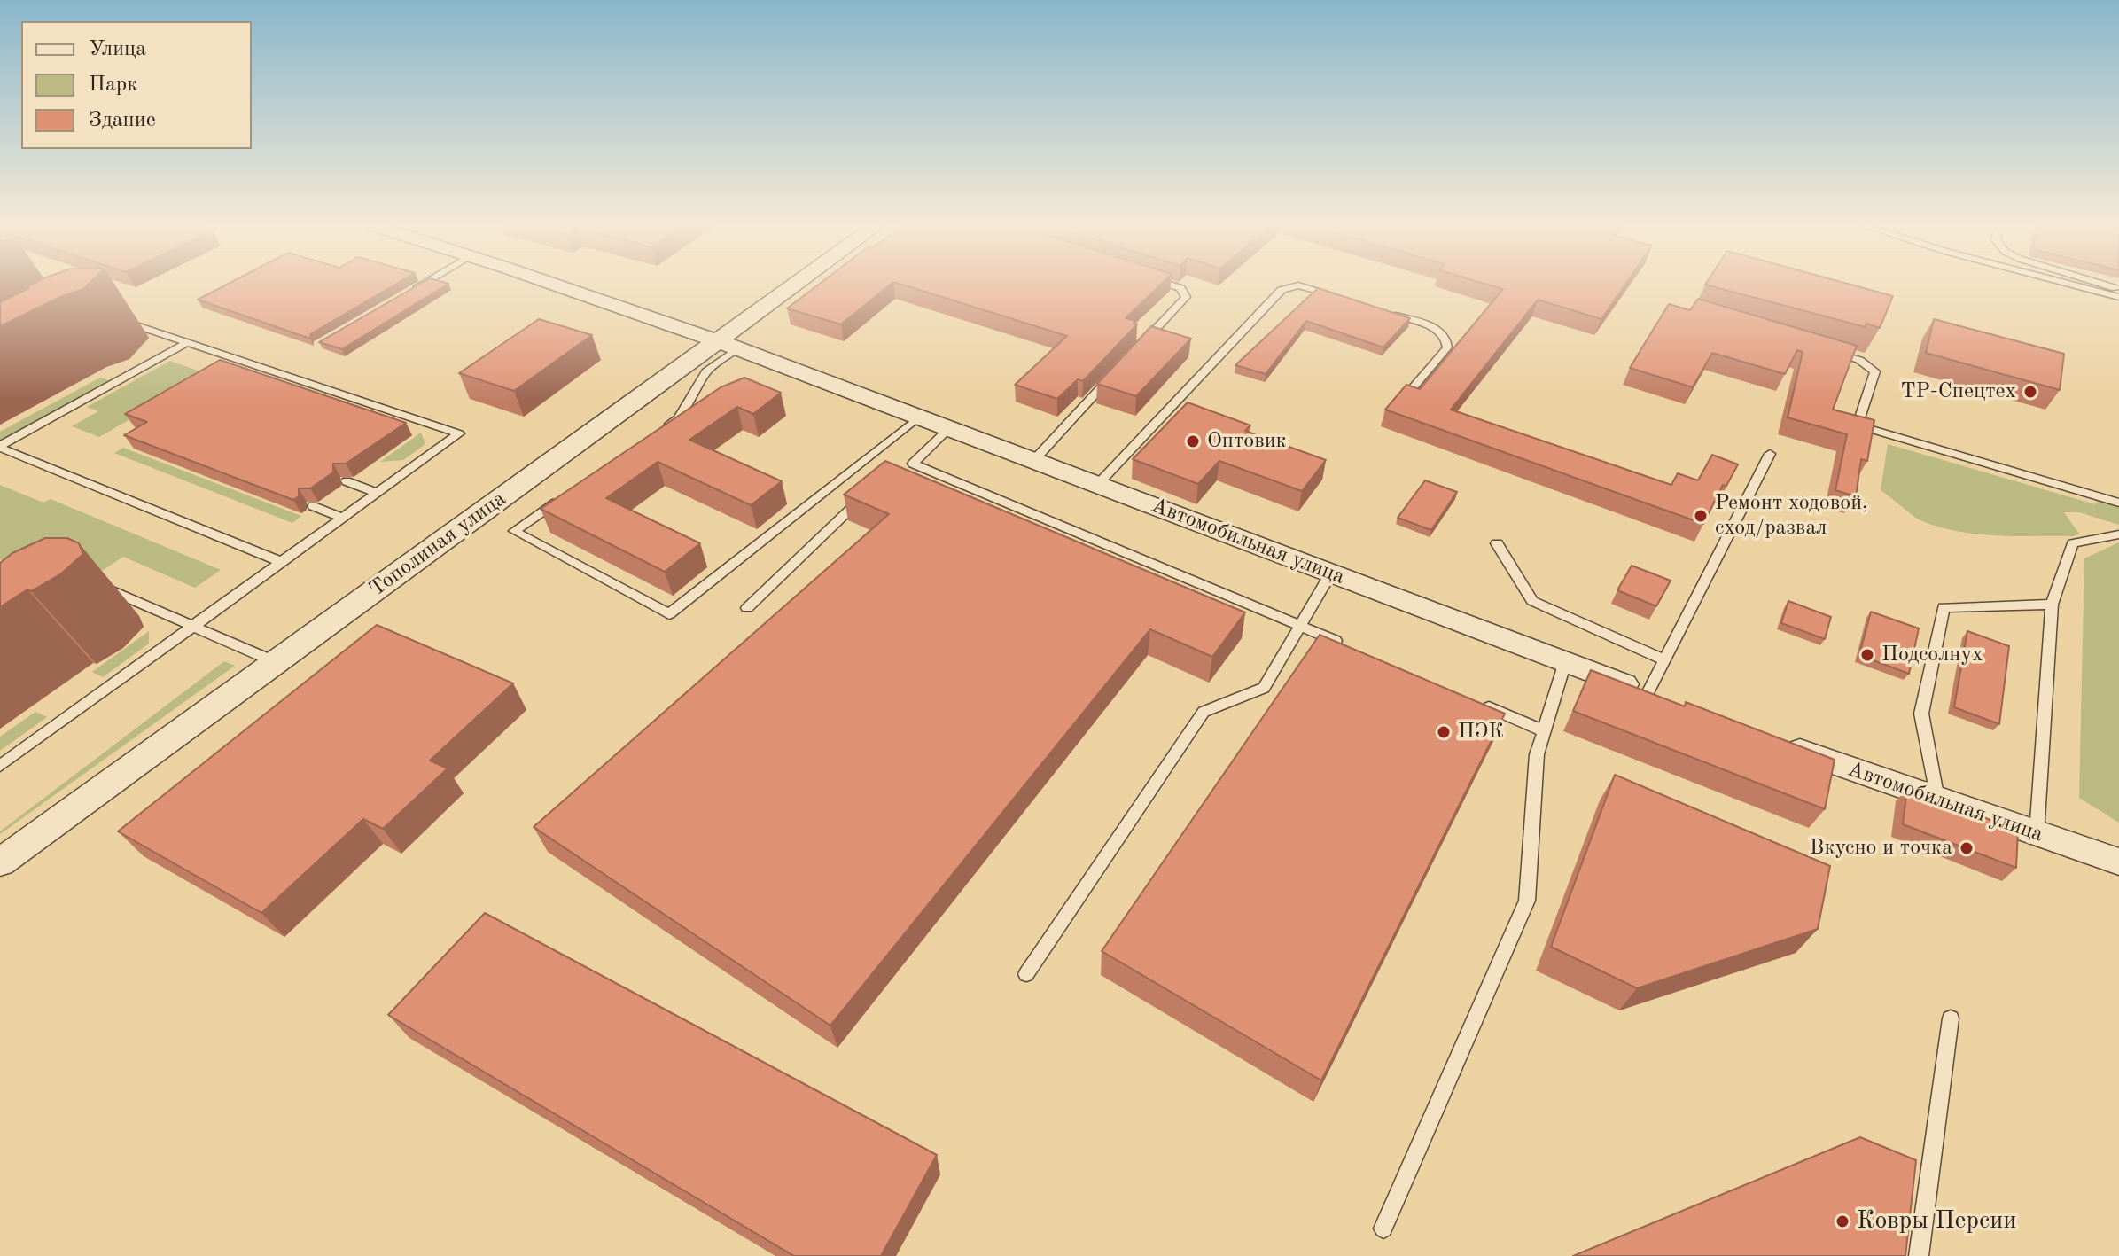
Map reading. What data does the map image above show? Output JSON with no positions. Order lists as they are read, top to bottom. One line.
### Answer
{"streets":{"street":["Автомобильная улица","Тополиная улица"]},"crossings":[["Автомобильная улица","Тополиная улица"]],"places":["ТР-Спецтех","Оптовик","Ремонт ходовой, сход/развал","Подсолнух","ПЭК","Вкусно и точка","Ковры Персии"],"legend":["Улица","Парк","Здание"]}
